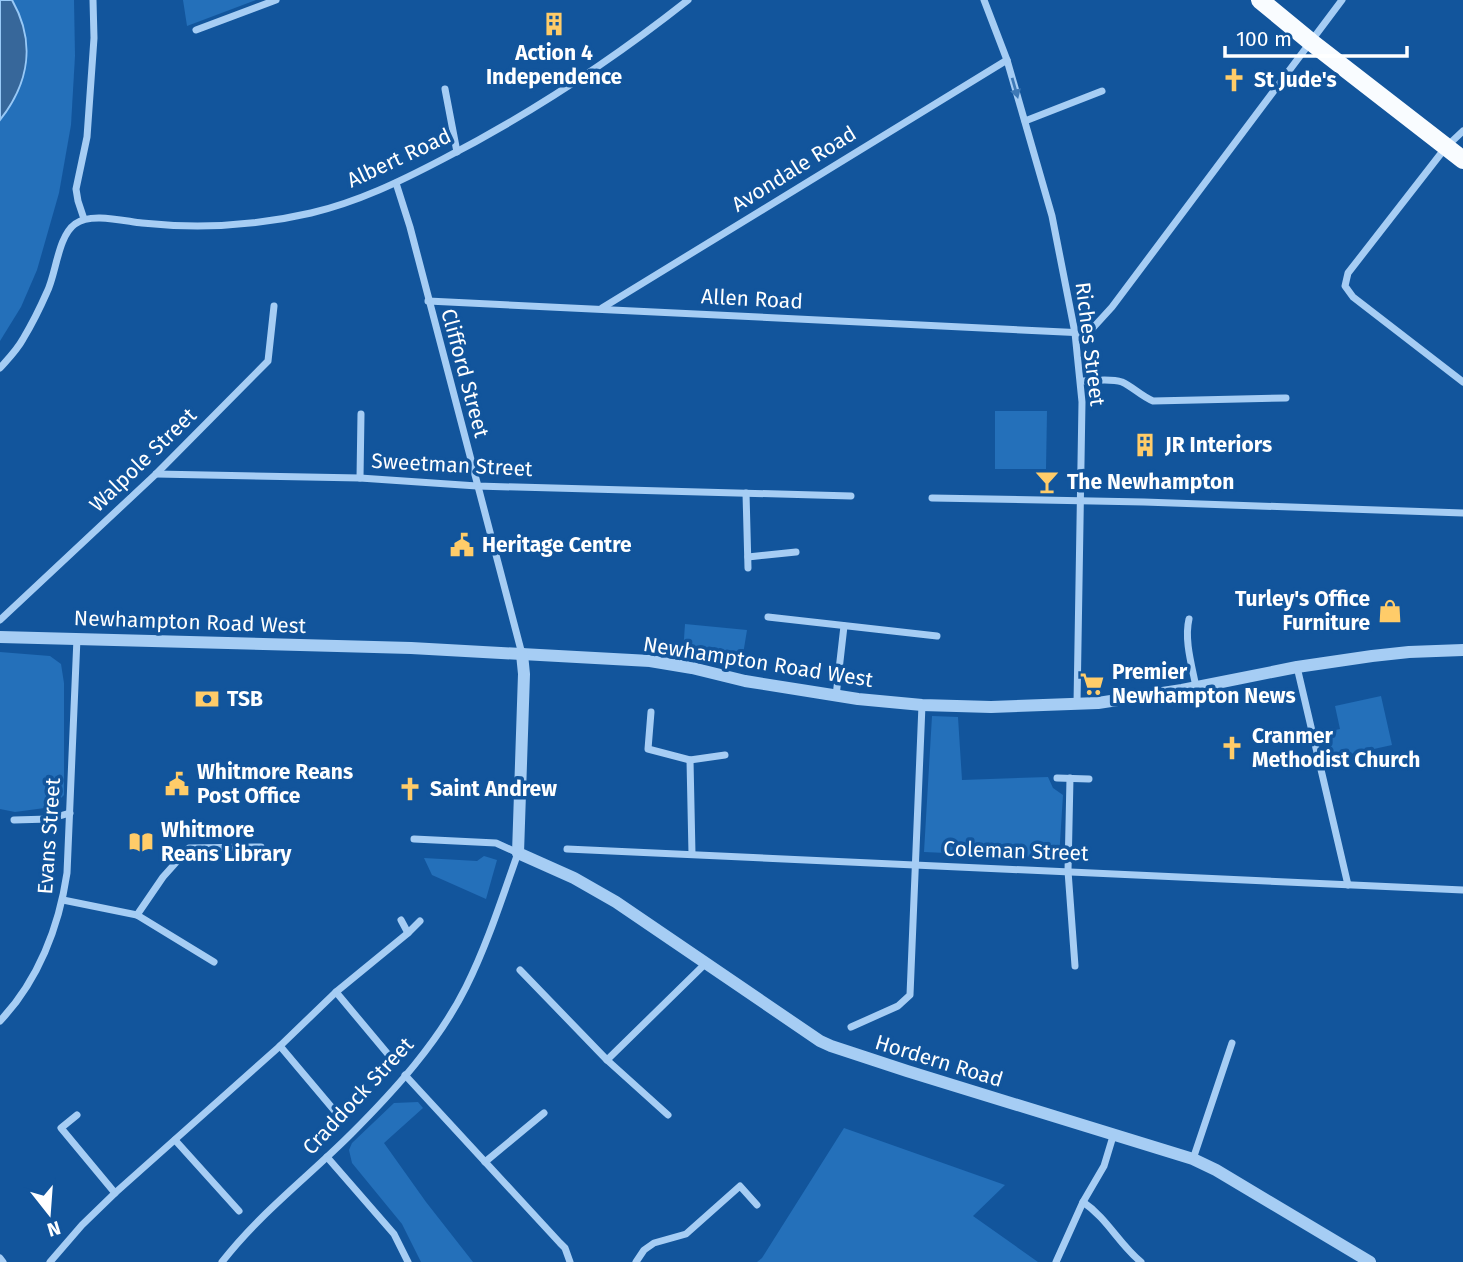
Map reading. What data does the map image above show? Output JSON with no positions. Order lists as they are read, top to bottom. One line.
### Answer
{"streets":{"street":["Albert Road","Avondale Road","Allen Road","Riches Street","Clifford Street","Walpole Street","Sweetman Street","Newhampton Road West","Evans Street","Coleman Street","Hordern Road","Craddock Street"]},"crossings":[["Albert Road","Clifford Street"],["Avondale Road","Allen Road"],["Avondale Road","Riches Street"],["Allen Road","Riches Street"],["Allen Road","Clifford Street"],["Riches Street","Newhampton Road West"],["Clifford Street","Sweetman Street"],["Clifford Street","Newhampton Road West"],["Walpole Street","Sweetman Street"],["Newhampton Road West","Evans Street"],["Hordern Road","Craddock Street"]],"places":{"building":["Action 4 Independence","JR Interiors"],"church":["St Jude's","Cranmer Methodist Church","Saint Andrew"],"bar":["The Newhampton"],"public building":["Heritage Centre","Whitmore Reans Post Office"],"shop":["Turley's Office Furniture"],"supermarket":["Premier Newhampton News"],"bank":["TSB"],"library":["Whitmore Reans Library"]},"scale_bar":"100 m","north":"bottom"}
